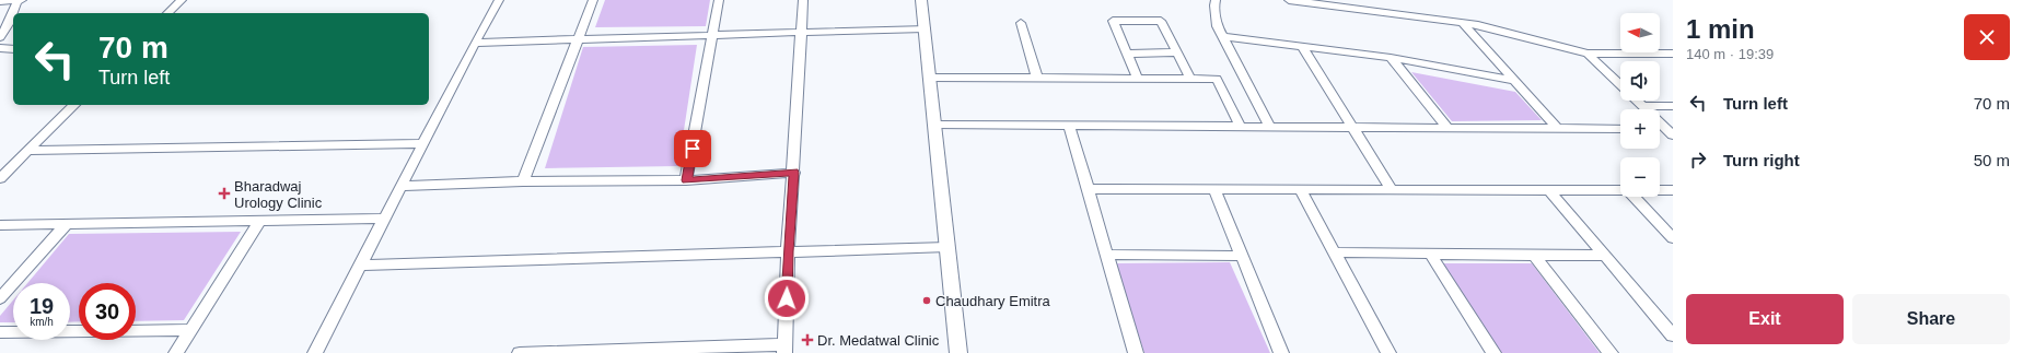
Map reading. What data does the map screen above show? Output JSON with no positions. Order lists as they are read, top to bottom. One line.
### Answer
{"places":{"health":["Bharadwaj Urology Clinic","Dr. Medatwal Clinic"],"other":["Chaudhary Emitra"]},"north":"left","page":{"heading":["1 min","140 m · 19:39"],"map_buttons":["+","−"],"turn":["70 m","Turn left"],"list":[{"name":"Turn left","value":"70 m"},{"name":"Turn right","value":"50 m"}],"speed":"19 km/h","limit":"30","buttons":["Exit","Share"]}}
